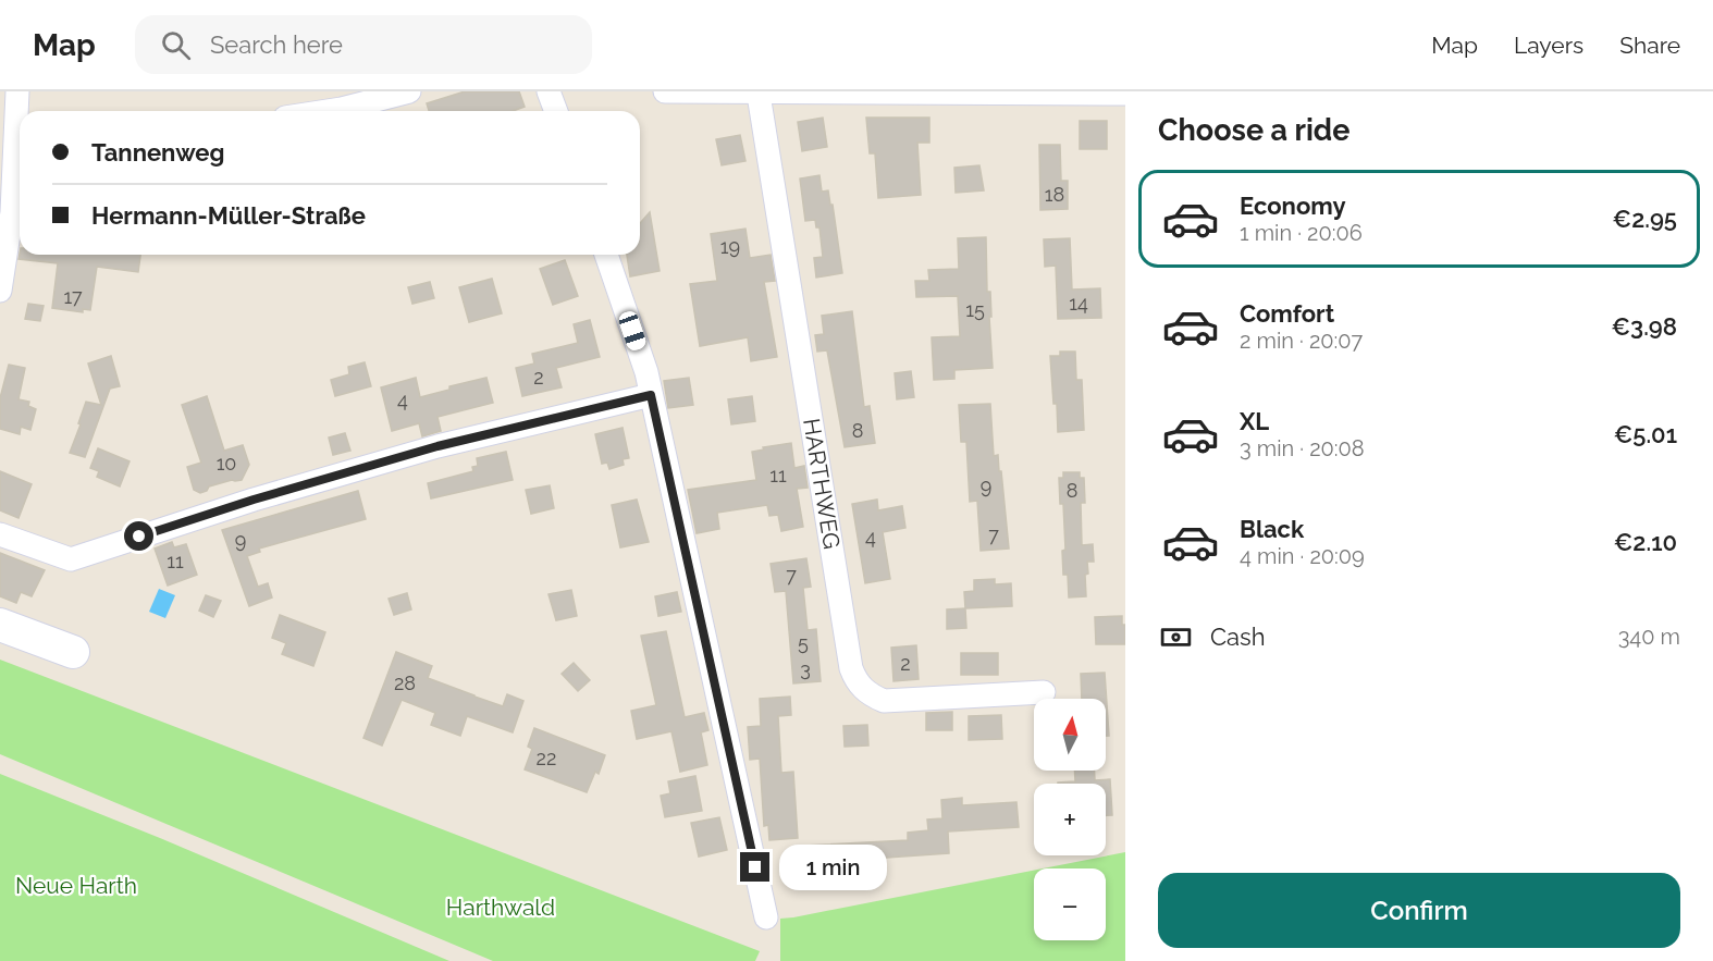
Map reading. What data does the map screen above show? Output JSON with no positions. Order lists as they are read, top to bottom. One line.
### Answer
{"streets":{"street":["HARTHWEG"]},"parks":["Neue Harth","Harthwald"],"house_numbers":["18","19","17","14","15","2","4","8","10","11","9","8","7","4","9","11","7","5","2","3","28","22"],"north":"top","page":{"header":"Map","search":"Search here","nav":["Map","Layers","Share"],"heading":"Choose a ride","banner":["Tannenweg","Hermann-Müller-Straße"],"list":[{"name":"Economy","note":"1 min · 20:06","value":"€2.95"},{"name":"Comfort","note":"2 min · 20:07","value":"€3.98"},{"name":"XL","note":"3 min · 20:08","value":"€5.01"},{"name":"Black","note":"4 min · 20:09","value":"€2.10"}],"pay":["Cash","340 m"],"map_buttons":["+","−"],"bubble":"1 min","buttons":"Confirm"}}
